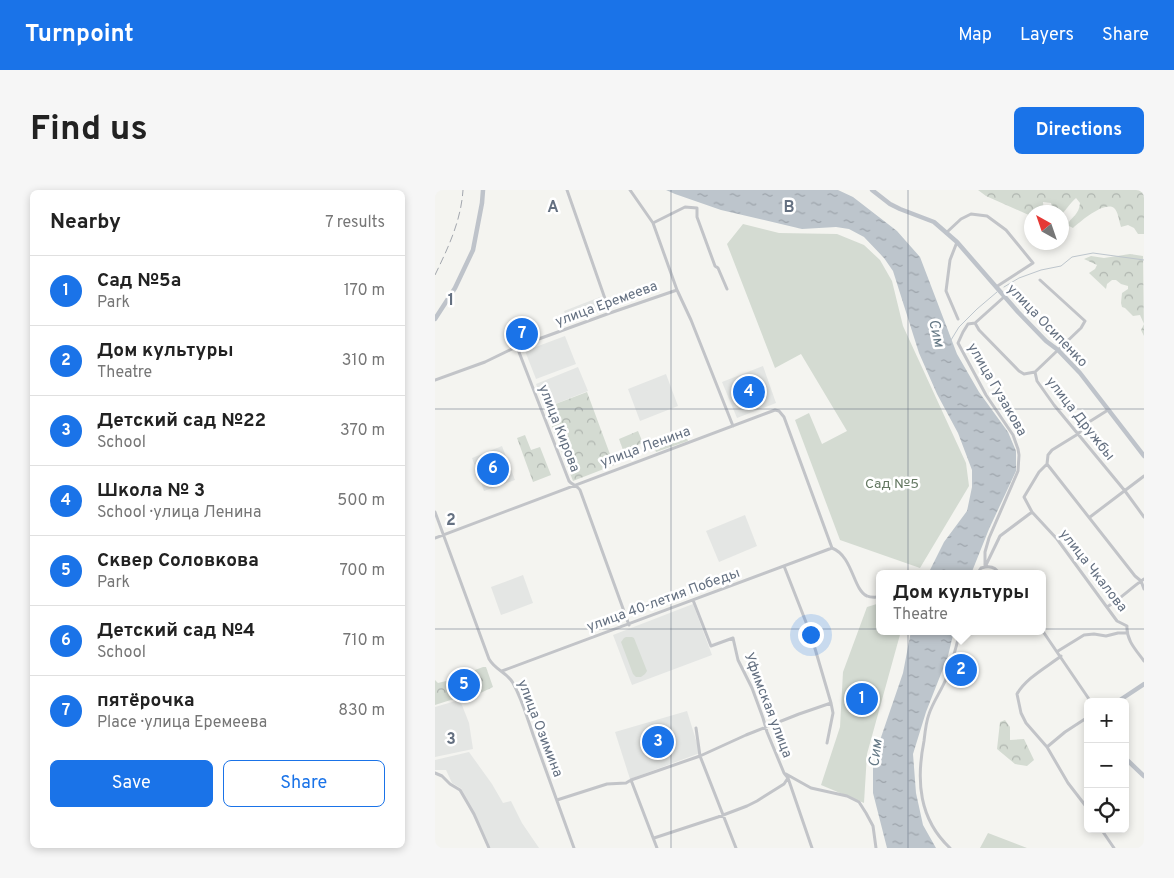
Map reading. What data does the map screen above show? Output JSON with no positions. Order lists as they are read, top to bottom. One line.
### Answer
{"streets":{"main road":["улица Осипенко"],"street":["улица Еремеева","улица Гузакова","улица Дружбы","улица Кирова","улица Ленина","улица Чкалова","улица 40-летия Победы","Уфимская улица","улица Озимина"]},"crossings":[["улица Еремеева","улица Кирова"],["улица Осипенко","улица Гузакова"],["улица Гузакова","улица Дружбы"],["улица Кирова","улица Ленина"],["улица Кирова","улица 40-летия Победы"],["улица Ленина","улица 40-летия Победы"],["улица Ленина","улица Озимина"],["улица 40-летия Победы","Уфимская улица"],["улица 40-летия Победы","улица Озимина"]],"water":["Сим"],"parks":["Сад №5"],"north":"top left","page":{"header":"Turnpoint","nav":["Map","Layers","Share"],"buttons":["Directions",["Save","Share"]],"title":"Find us","heading":["Nearby","7 results"],"list":[{"mark":"1","name":"Сад №5а","note":"Park","value":"170 m"},{"mark":"2","name":"Дом культуры","note":"Theatre","value":"310 m"},{"mark":"3","name":"Детский сад №22","note":"School","value":"370 m"},{"mark":"4","name":"Школа № 3","note":"School · улица Ленина","value":"500 m"},{"mark":"5","name":"Сквер Соловкова","note":"Park","value":"700 m"},{"mark":"6","name":"Детский сад №4","note":"School","value":"710 m"},{"mark":"7","name":"пятёрочка","note":"Place · улица Еремеева","value":"830 m"}],"pins":["7","4","6","2","5","1","3"],"popup":["Дом культуры","Theatre"],"map_buttons":["+","−"]},"grid":{"columns":["A","B"],"rows":["1","2","3"]}}
